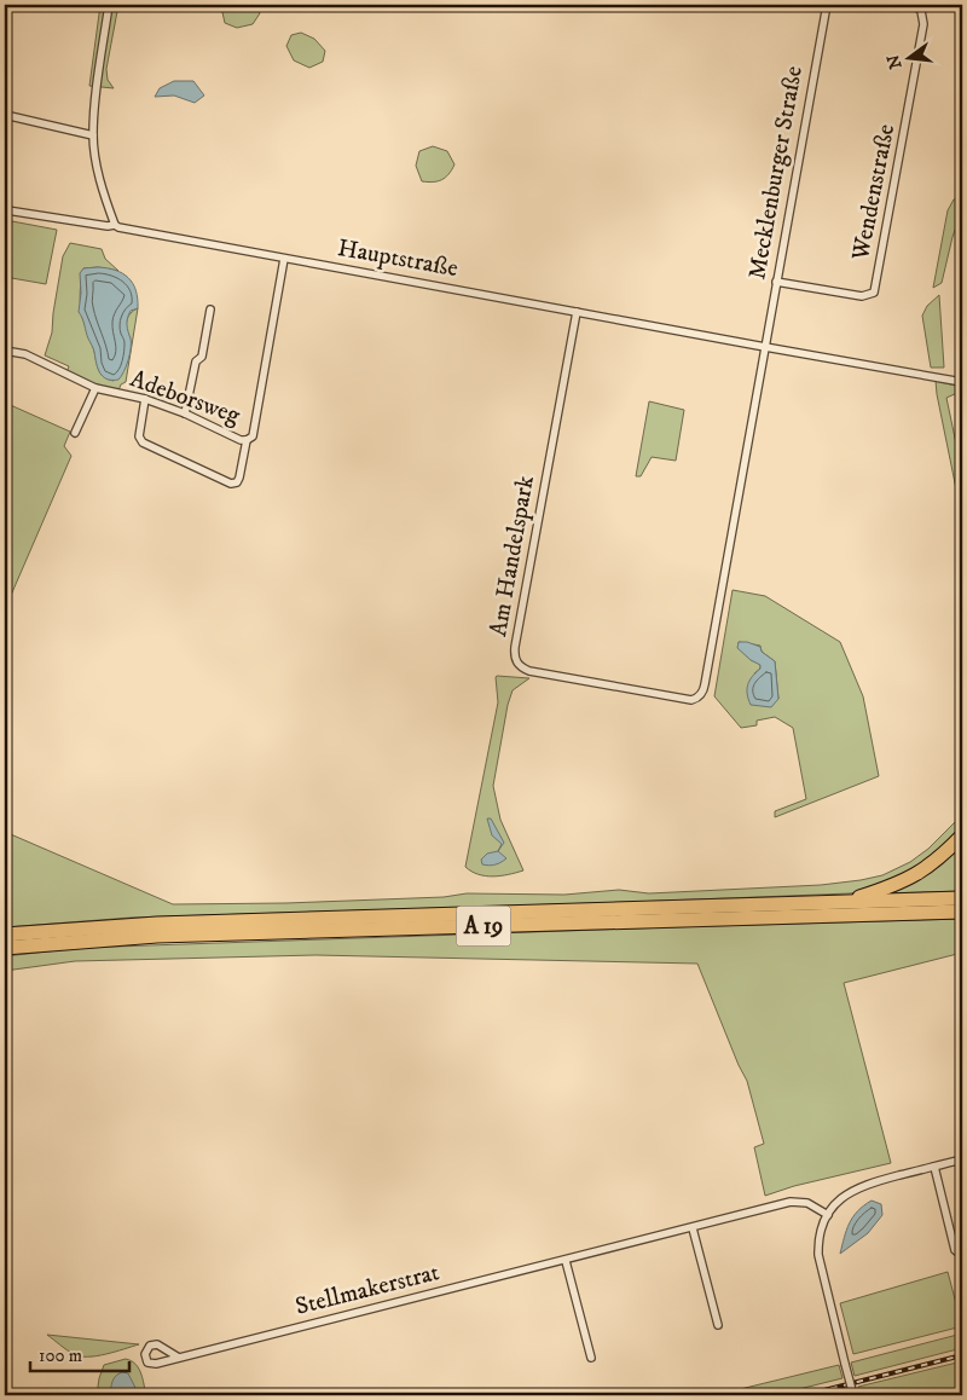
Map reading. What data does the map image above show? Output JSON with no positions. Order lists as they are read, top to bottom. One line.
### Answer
{"streets":{"highway":["A 19"],"street":["Mecklenburger Straße","Wendenstraße","Hauptstraße","Adeborsweg","Am Handelspark","Stellmakerstrat"]},"crossings":[["Mecklenburger Straße","Wendenstraße"],["Mecklenburger Straße","Hauptstraße"],["Mecklenburger Straße","Am Handelspark"],["Hauptstraße","Adeborsweg"],["Hauptstraße","Am Handelspark"]],"scale_bar":"100 m","north":"left"}
